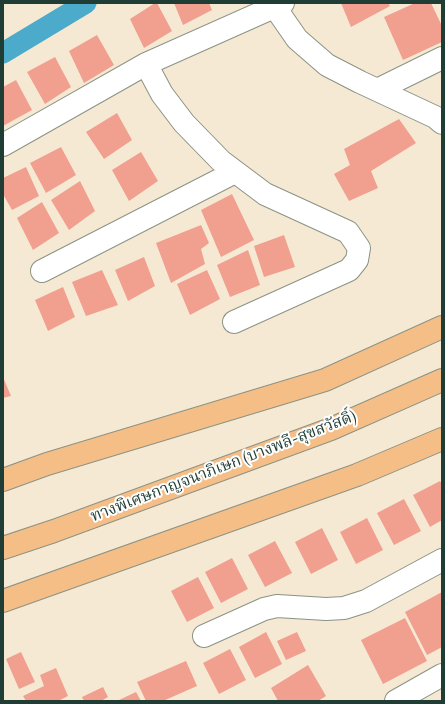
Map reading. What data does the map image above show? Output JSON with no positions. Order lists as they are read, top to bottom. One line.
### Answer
{"streets":{"highway":["ทางพิเศษกาญจนาภิเษก (บางพลี-สุขสวัสดิ์)"]}}
